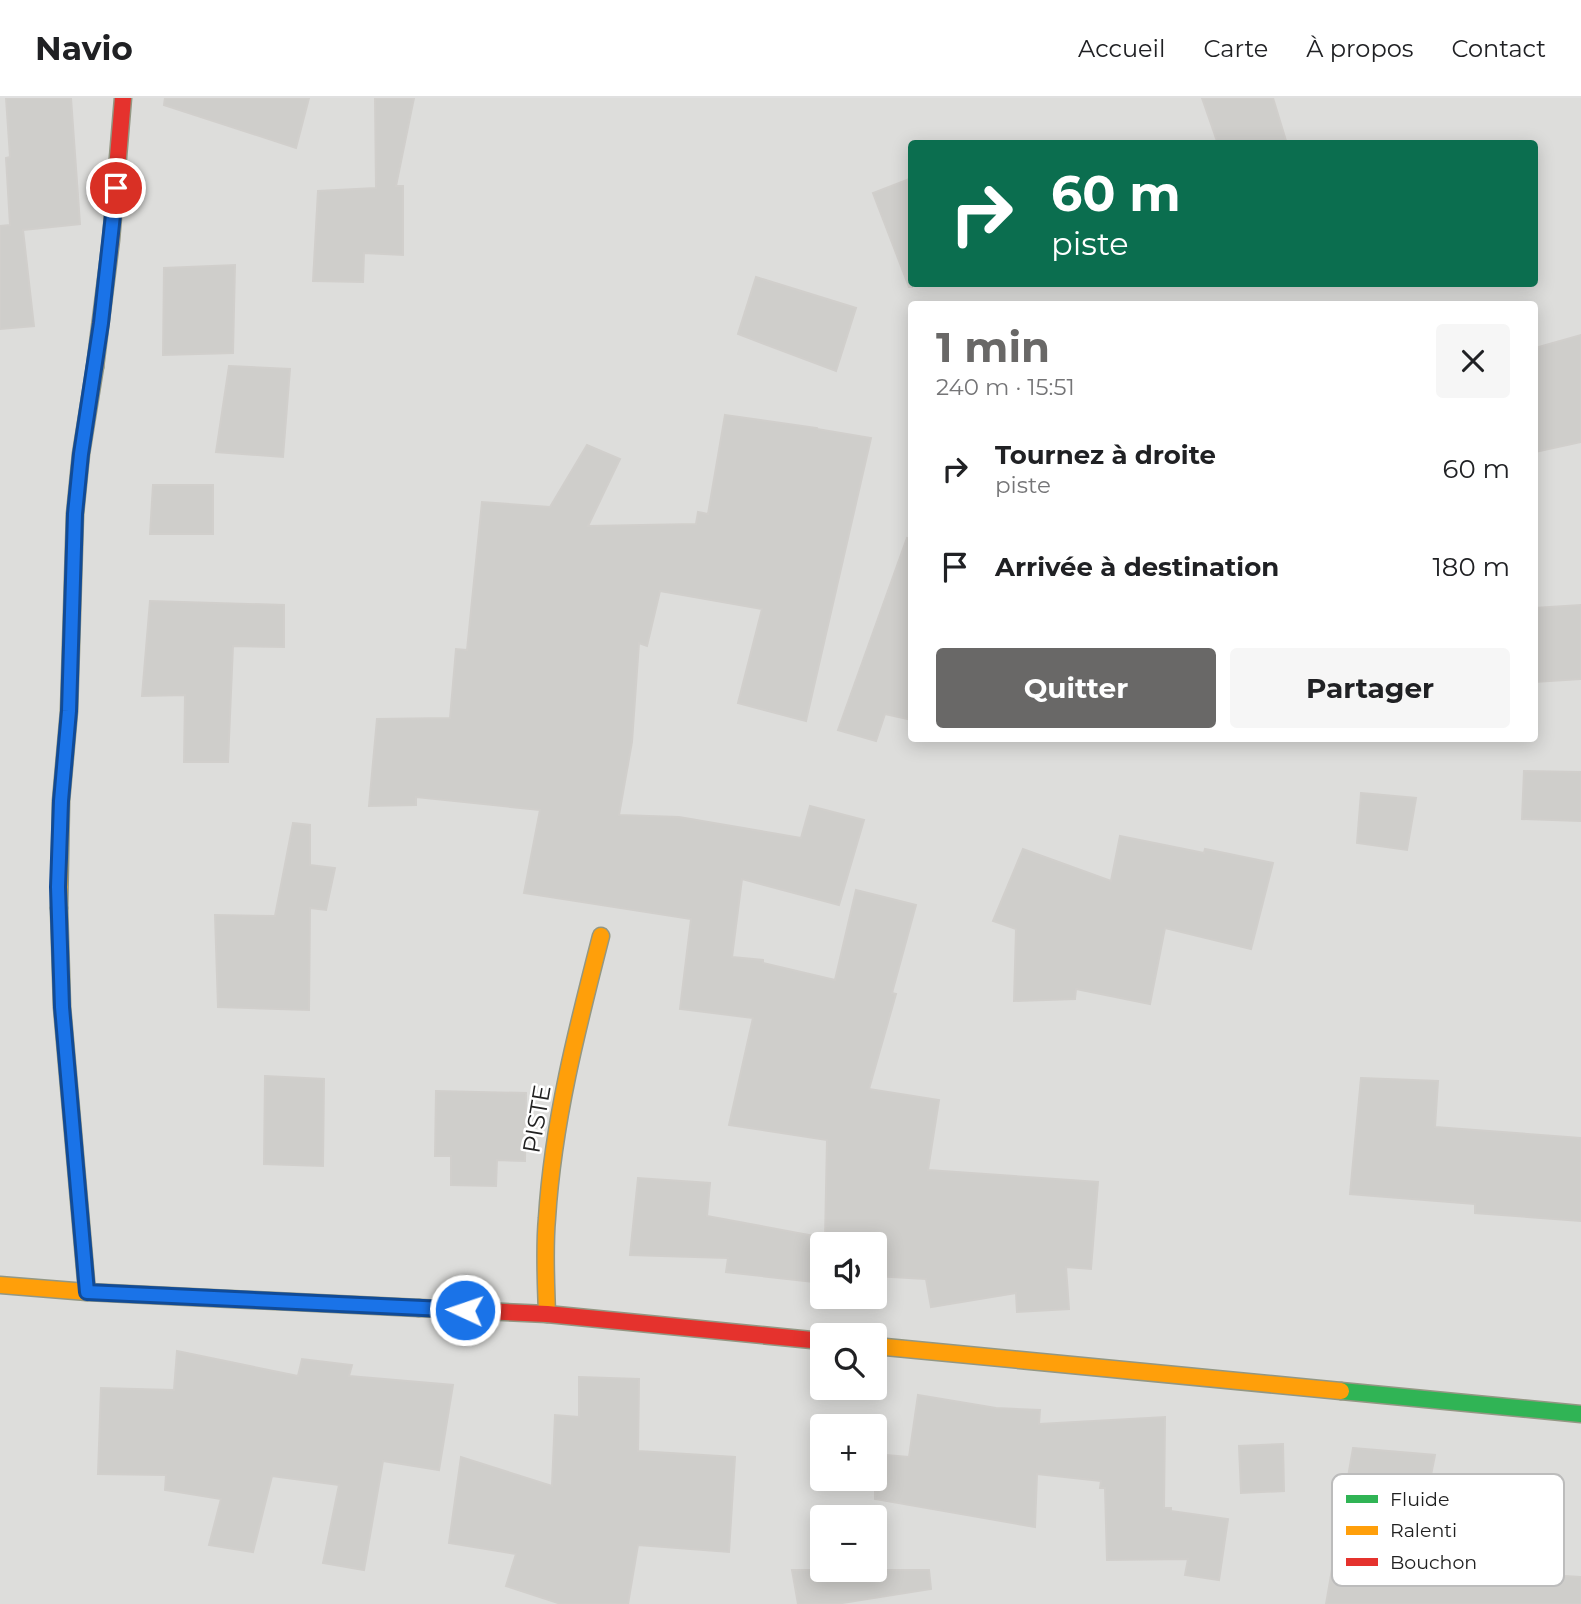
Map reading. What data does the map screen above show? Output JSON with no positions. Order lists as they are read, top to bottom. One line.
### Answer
{"streets":{"main road":["PISTE"]},"legend":["Fluide","Ralenti","Bouchon"],"page":{"header":"Navio","nav":["Accueil","Carte","À propos","Contact"],"turn":["60 m","piste"],"heading":["1 min","240 m · 15:51"],"list":[{"name":"Tournez à droite","note":"piste","value":"60 m"},{"name":"Arrivée à destination","value":"180 m"}],"buttons":["Quitter","Partager"],"map_buttons":["+","−"]}}
